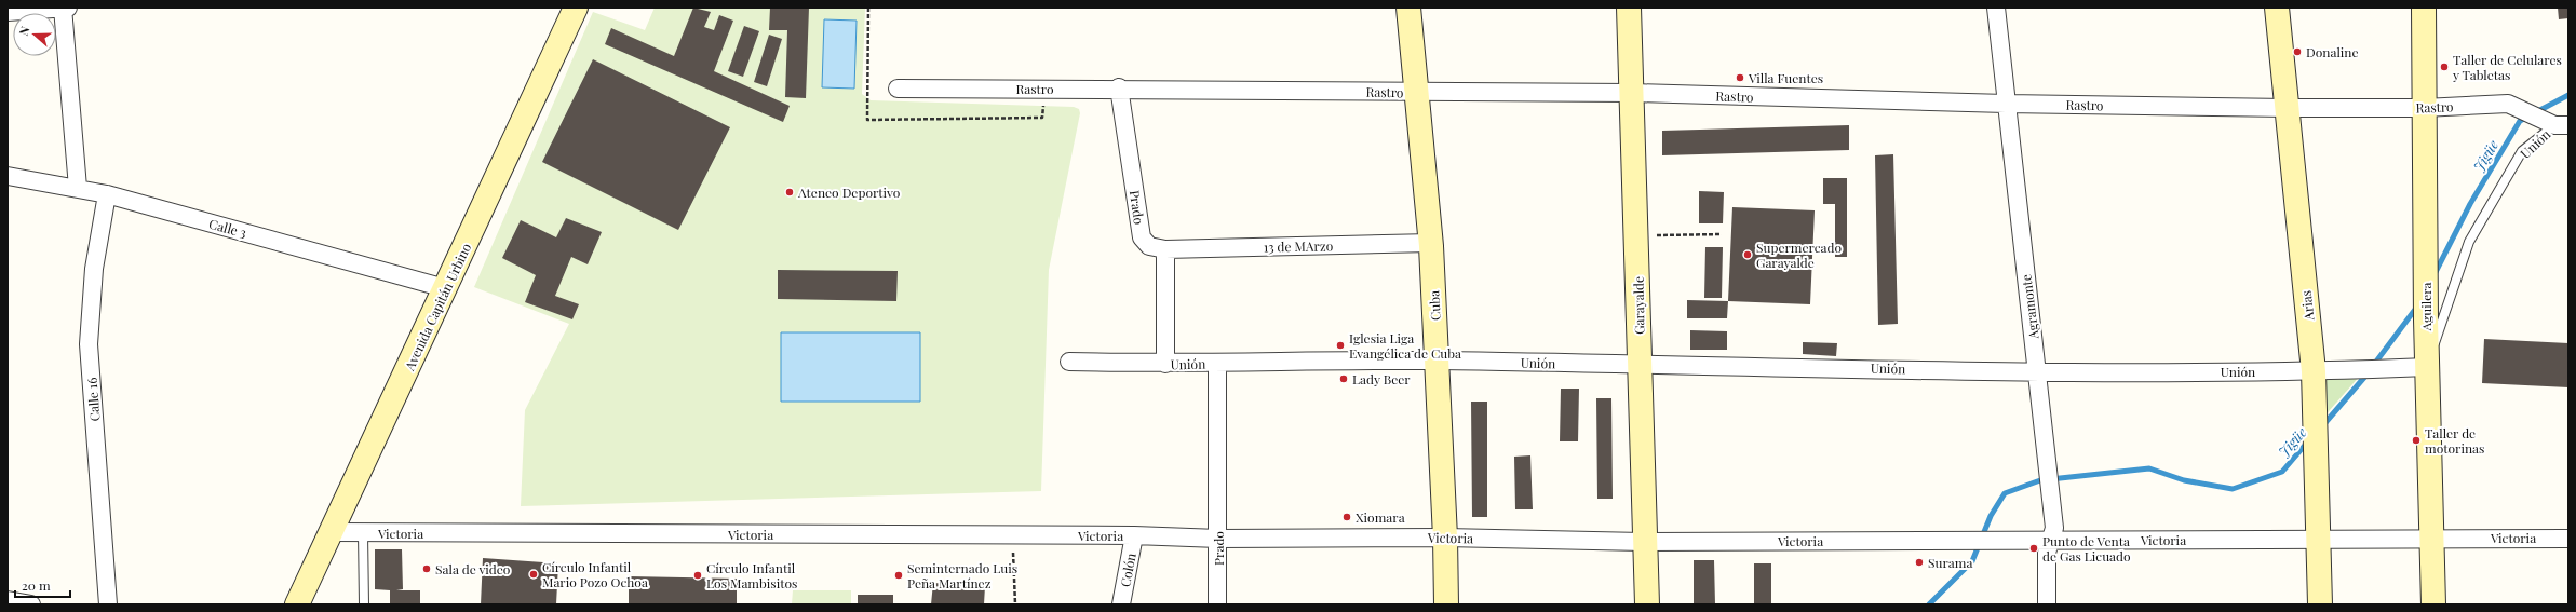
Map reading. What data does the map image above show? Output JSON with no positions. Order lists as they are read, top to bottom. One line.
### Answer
{"streets":{"street":["Rastro","Unión","Prado","Calle 3","13 de MArzo","Cuba","Garayalde","Arias","Avenida Capitán Urbino","Agramonte","Aguilera","Calle 16","Victoria","Colón"]},"crossings":[["Rastro","Unión"],["Rastro","Prado"],["Rastro","Cuba"],["Rastro","Garayalde"],["Rastro","Arias"],["Rastro","Agramonte"],["Rastro","Aguilera"],["Unión","Prado"],["Unión","Cuba"],["Unión","Garayalde"],["Unión","Arias"],["Unión","Agramonte"],["Unión","Aguilera"],["Prado","13 de MArzo"],["Prado","Victoria"],["Calle 3","Avenida Capitán Urbino"],["Calle 3","Calle 16"],["13 de MArzo","Cuba"],["Cuba","Victoria"],["Garayalde","Victoria"],["Arias","Victoria"],["Avenida Capitán Urbino","Victoria"],["Agramonte","Victoria"],["Aguilera","Victoria"],["Victoria","Colón"]],"water":["Jigüe"],"places":["Donaline","Taller de Celulares y Tabletas","Villa Fuentes","Ateneo Deportivo","Supermercado Garayalde","Iglesia Liga Evangélica de Cuba","Lady Beer","Taller de motorinas","Xiomara","Punto de Venta de Gas Licuado","Surama","Sala de video","Círculo Infantil Mario Pozo Ochoa","Círculo Infantil Los Mambisitos","Seminternado Luis Peña Martínez"],"scale_bar":"20 m","north":"left"}
